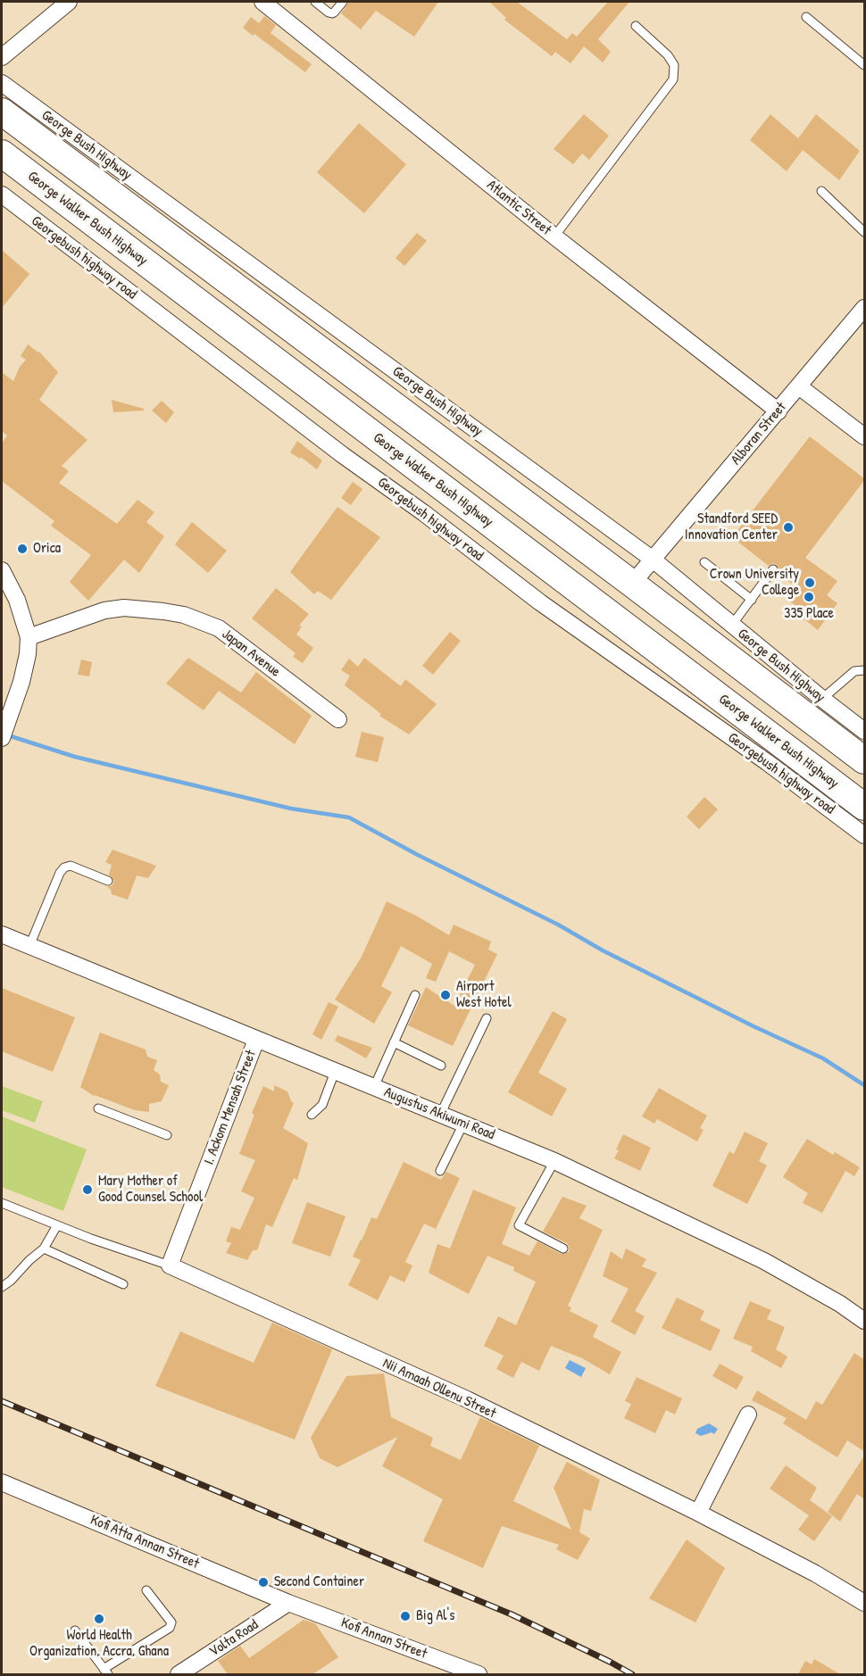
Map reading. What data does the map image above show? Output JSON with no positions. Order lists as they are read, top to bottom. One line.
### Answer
{"streets":{"highway":["George Walker Bush Highway"],"street":["George Bush Highway","Atlantic Street","Georgebush highway road","Alboran Street","Japan Avenue","I. Ackom Mensah Street","Augustus Akiwumi Road","Nii Amaah Ollenu Street","Kofi Atta Annan Street","Volta Road","Kofi Annan Street"]},"crossings":[["George Bush Highway","Alboran Street"],["Atlantic Street","Alboran Street"],["I. Ackom Mensah Street","Augustus Akiwumi Road"],["I. Ackom Mensah Street","Nii Amaah Ollenu Street"],["Kofi Atta Annan Street","Volta Road"],["Kofi Atta Annan Street","Kofi Annan Street"],["Volta Road","Kofi Annan Street"]],"places":["Standford SEED Innovation Center","Orica","Crown University College","335 Place","Airport West Hotel","Mary Mother of Good Counsel School","Second Container","Big Al's","World Health Organization, Accra, Ghana"]}
